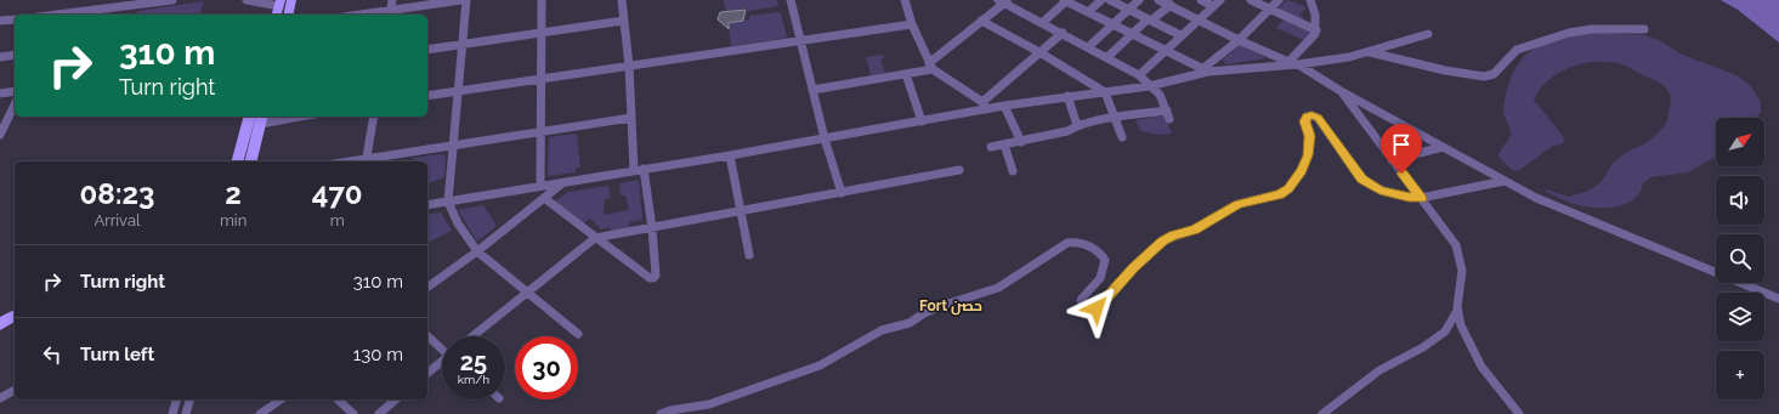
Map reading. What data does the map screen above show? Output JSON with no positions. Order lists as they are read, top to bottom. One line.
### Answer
{"districts":["Fort حصن"],"north":"top right","page":{"turn":["310 m","Turn right"],"map_buttons":"+","eta":["08:23","Arrival","2","min","470","m"],"list":[{"name":"Turn right","value":"310 m"},{"name":"Turn left","value":"130 m"}],"speed":"25 km/h","limit":"30"}}
